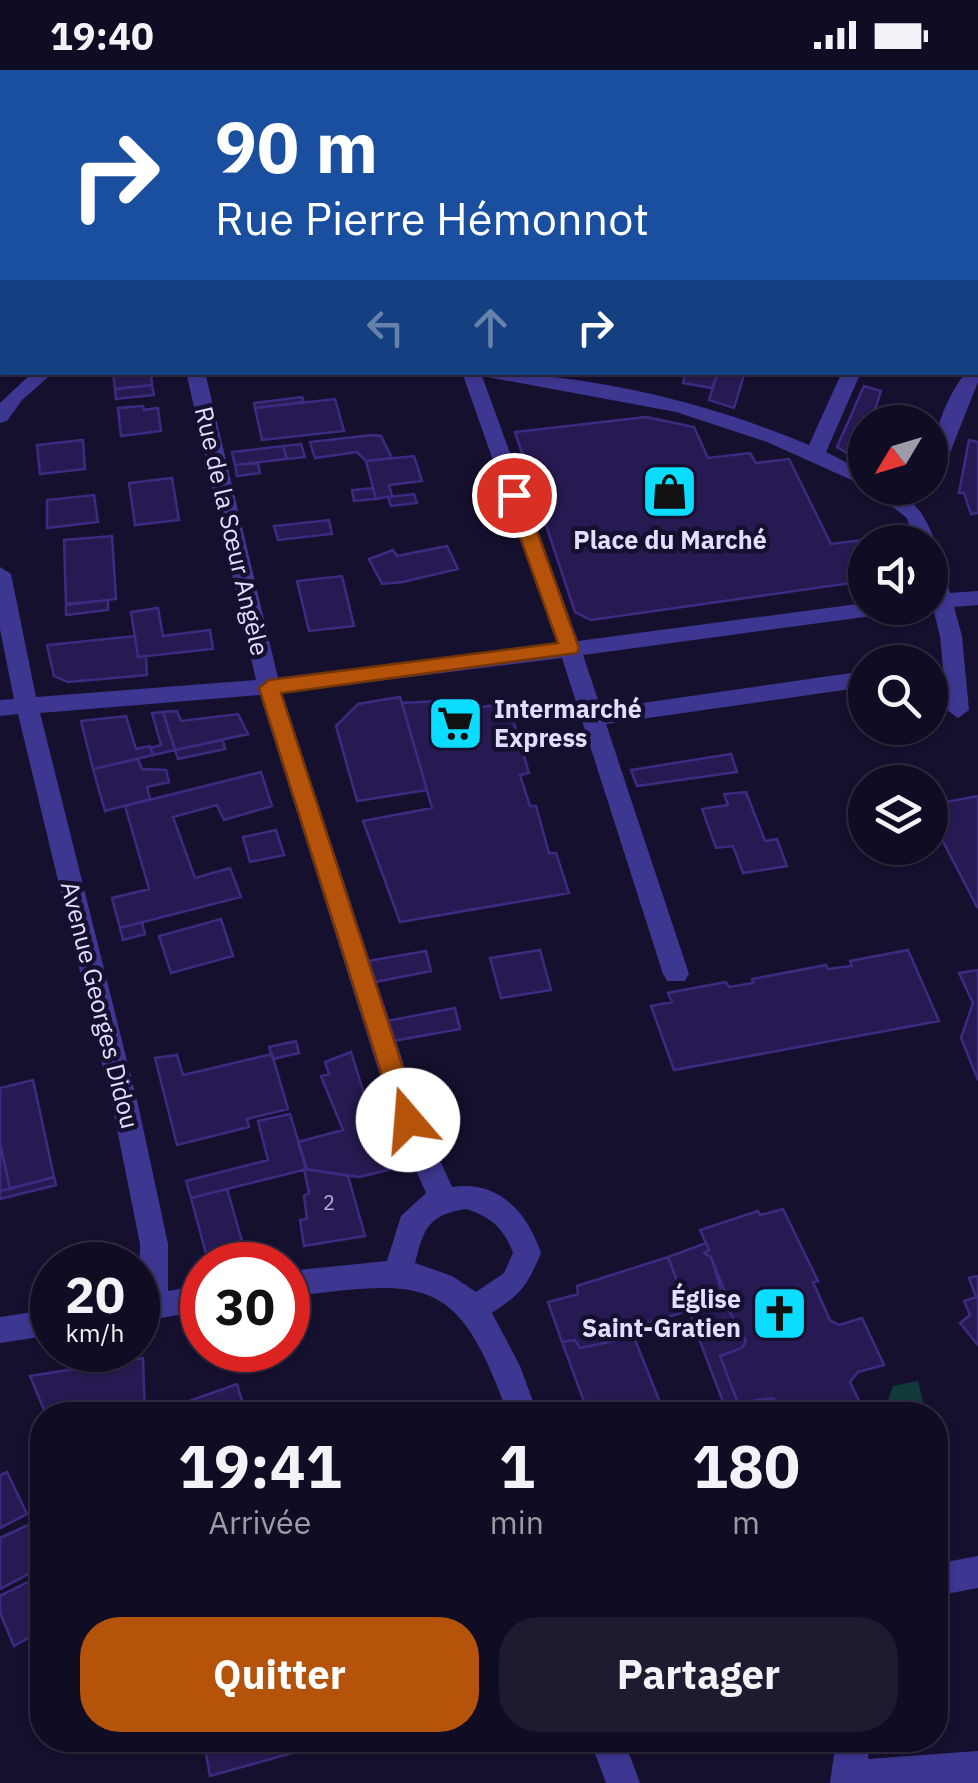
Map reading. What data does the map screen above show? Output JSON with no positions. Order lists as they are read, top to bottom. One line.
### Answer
{"streets":{"street":["Rue de la Sœur Angèle","Avenue Georges Didou"]},"places":{"shop":["Place du Marché"],"supermarket":["Intermarché Express"],"church":["Église Saint-Gratien"]},"house_numbers":["2"],"north":"bottom left","page":{"status":"19:40","turn":["90 m","Rue Pierre Hémonnot"],"speed":"20 km/h","limit":"30","eta":["19:41","Arrivée","1","min","180","m"],"buttons":["Quitter","Partager"]}}
